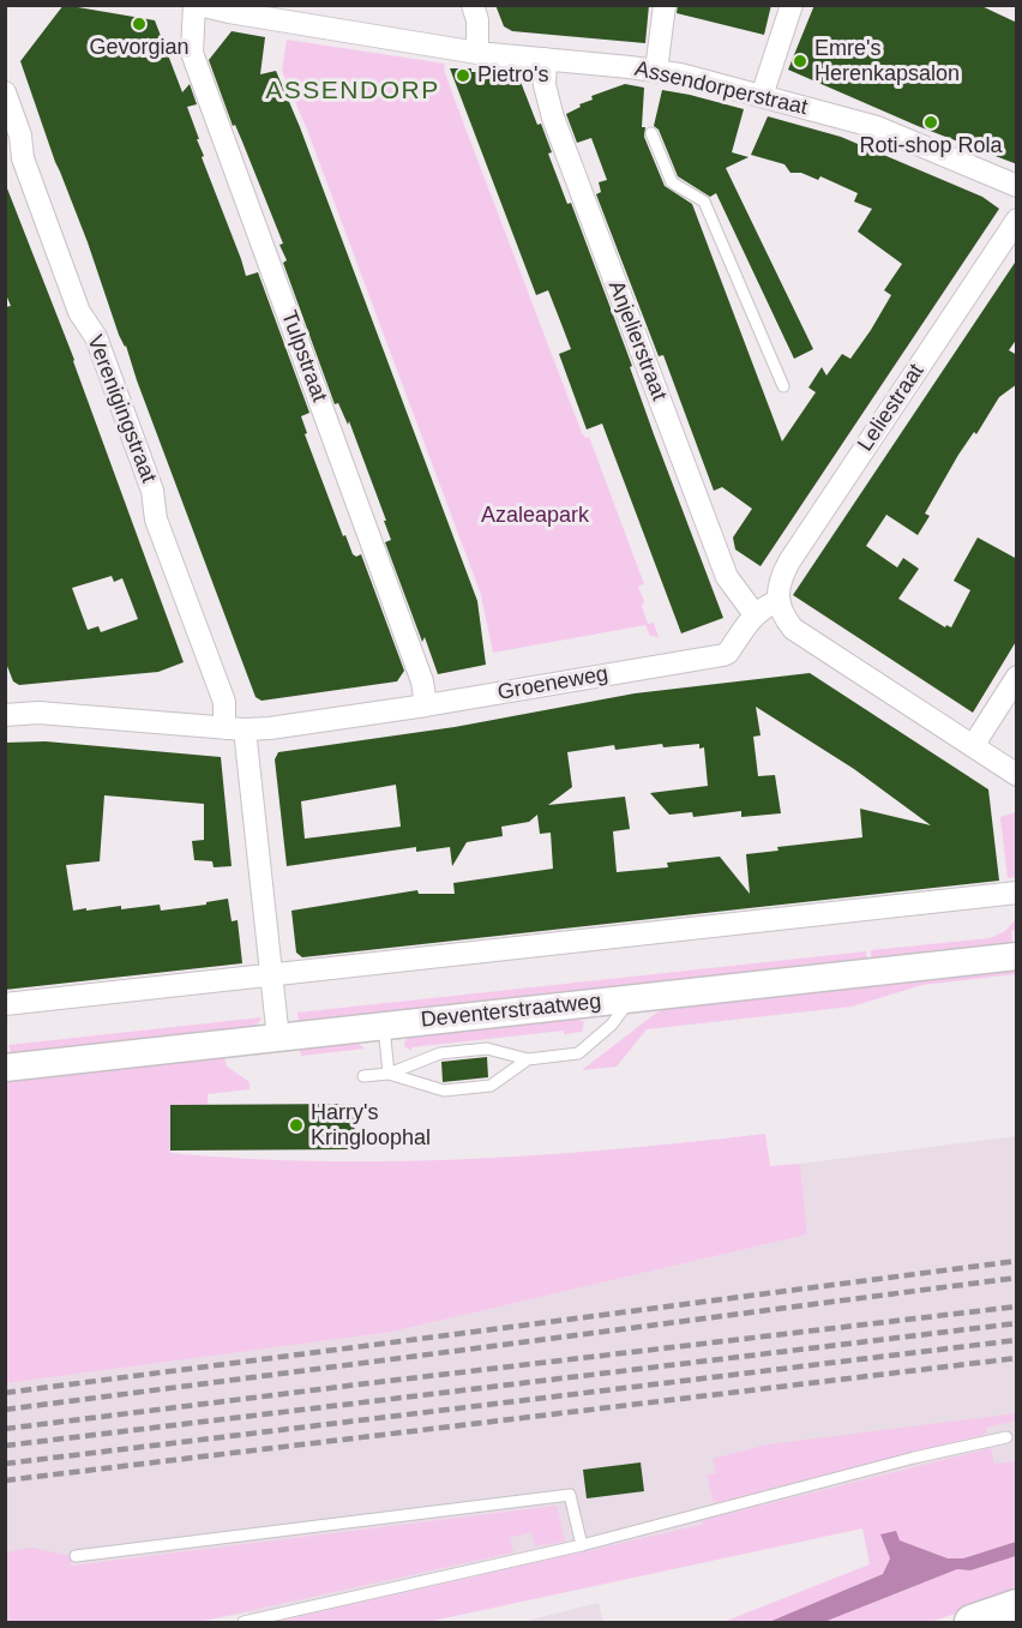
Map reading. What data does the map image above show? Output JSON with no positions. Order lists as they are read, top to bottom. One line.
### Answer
{"streets":{"street":["Assendorperstraat","Anjelierstraat","Tulpstraat","Leliestraat","Verenigingstraat","Groeneweg","Deventerstraatweg"]},"crossings":[["Assendorperstraat","Anjelierstraat"],["Assendorperstraat","Tulpstraat"],["Anjelierstraat","Groeneweg"],["Tulpstraat","Groeneweg"],["Leliestraat","Groeneweg"],["Verenigingstraat","Groeneweg"],["Verenigingstraat","Deventerstraatweg"]],"districts":["ASSENDORP"],"parks":["Azaleapark"],"places":["Gevorgian","Emre's Herenkapsalon","Pietro's","Roti-shop Rola","Harry's Kringloophal"]}
